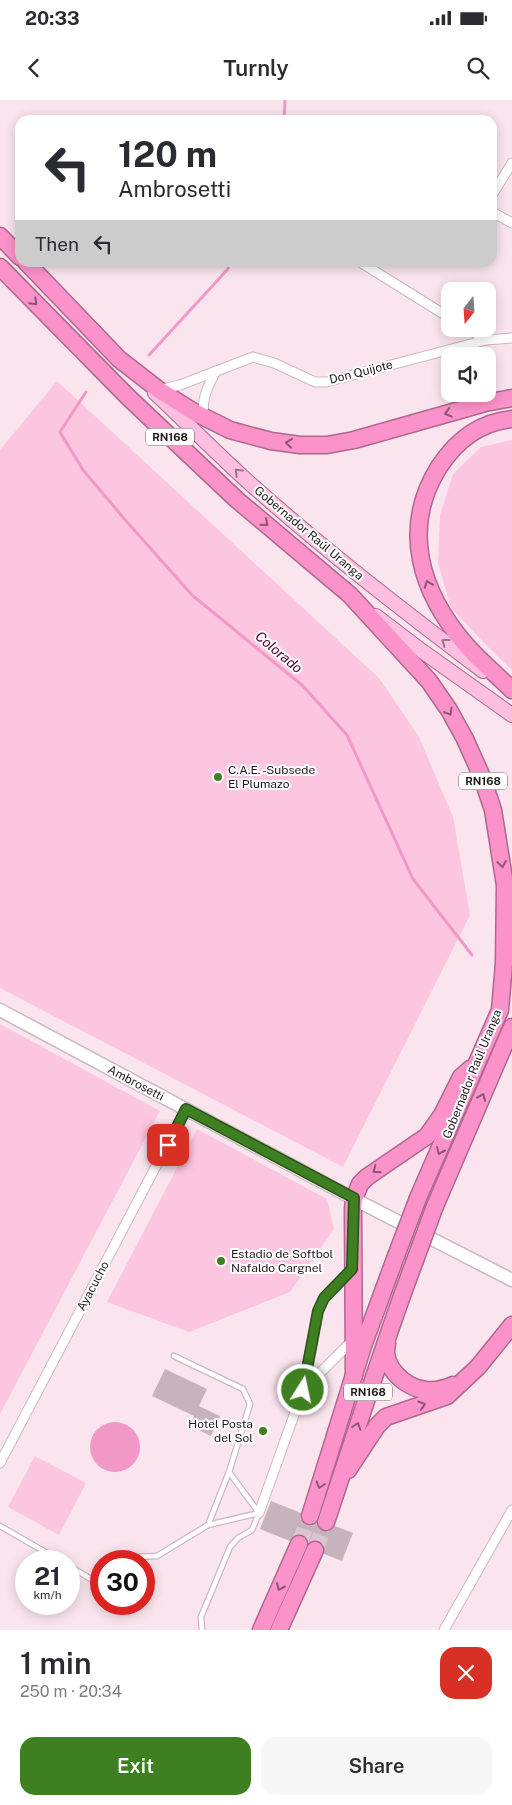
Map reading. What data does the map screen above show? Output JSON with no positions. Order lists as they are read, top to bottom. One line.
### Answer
{"streets":{"highway":["RN168","Gobernador Raúl Uranga"],"street":["Don Quijote","Ambrosetti","Ayacucho"]},"crossings":[["Don Quijote","Gobernador Raúl Uranga"],["Ambrosetti","Ayacucho"]],"water":["Colorado"],"places":["C.A.E. -Subsede El Plumazo","Estadio de Softbol Nafaldo Cargnel","Hotel Posta del Sol"],"north":"bottom","page":{"status":"20:33","header":"Turnly","turn":["120 m","Ambrosetti"],"then":"Then","speed":"21 km/h","limit":"30","heading":["1 min","250 m · 20:34"],"buttons":["Exit","Share"]}}
